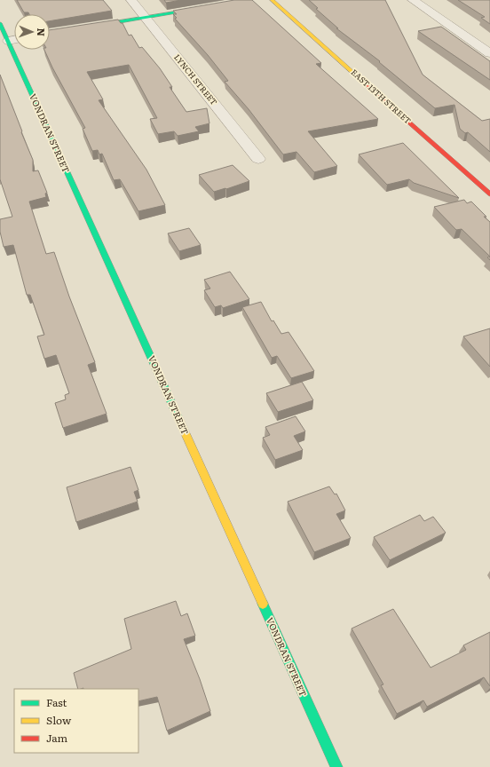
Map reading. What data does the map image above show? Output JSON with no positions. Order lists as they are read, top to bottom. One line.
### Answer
{"streets":{"street":["LYNCH STREET","EAST 13TH STREET","VONDRAN STREET"]},"legend":["Fast","Slow","Jam"],"north":"right"}
